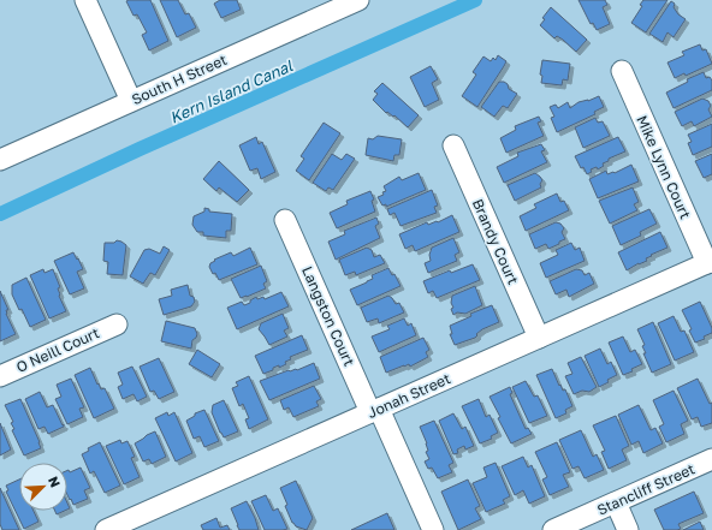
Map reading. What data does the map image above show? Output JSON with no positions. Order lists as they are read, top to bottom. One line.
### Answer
{"streets":{"street":["South H Street","Mike Lynn Court","Brandy Court","Langston Court","O Neill Court","Jonah Street","Stancliff Street"]},"crossings":[["Mike Lynn Court","Jonah Street"],["Brandy Court","Jonah Street"],["Langston Court","Jonah Street"]],"water":["Kern Island Canal"],"north":"top right"}
